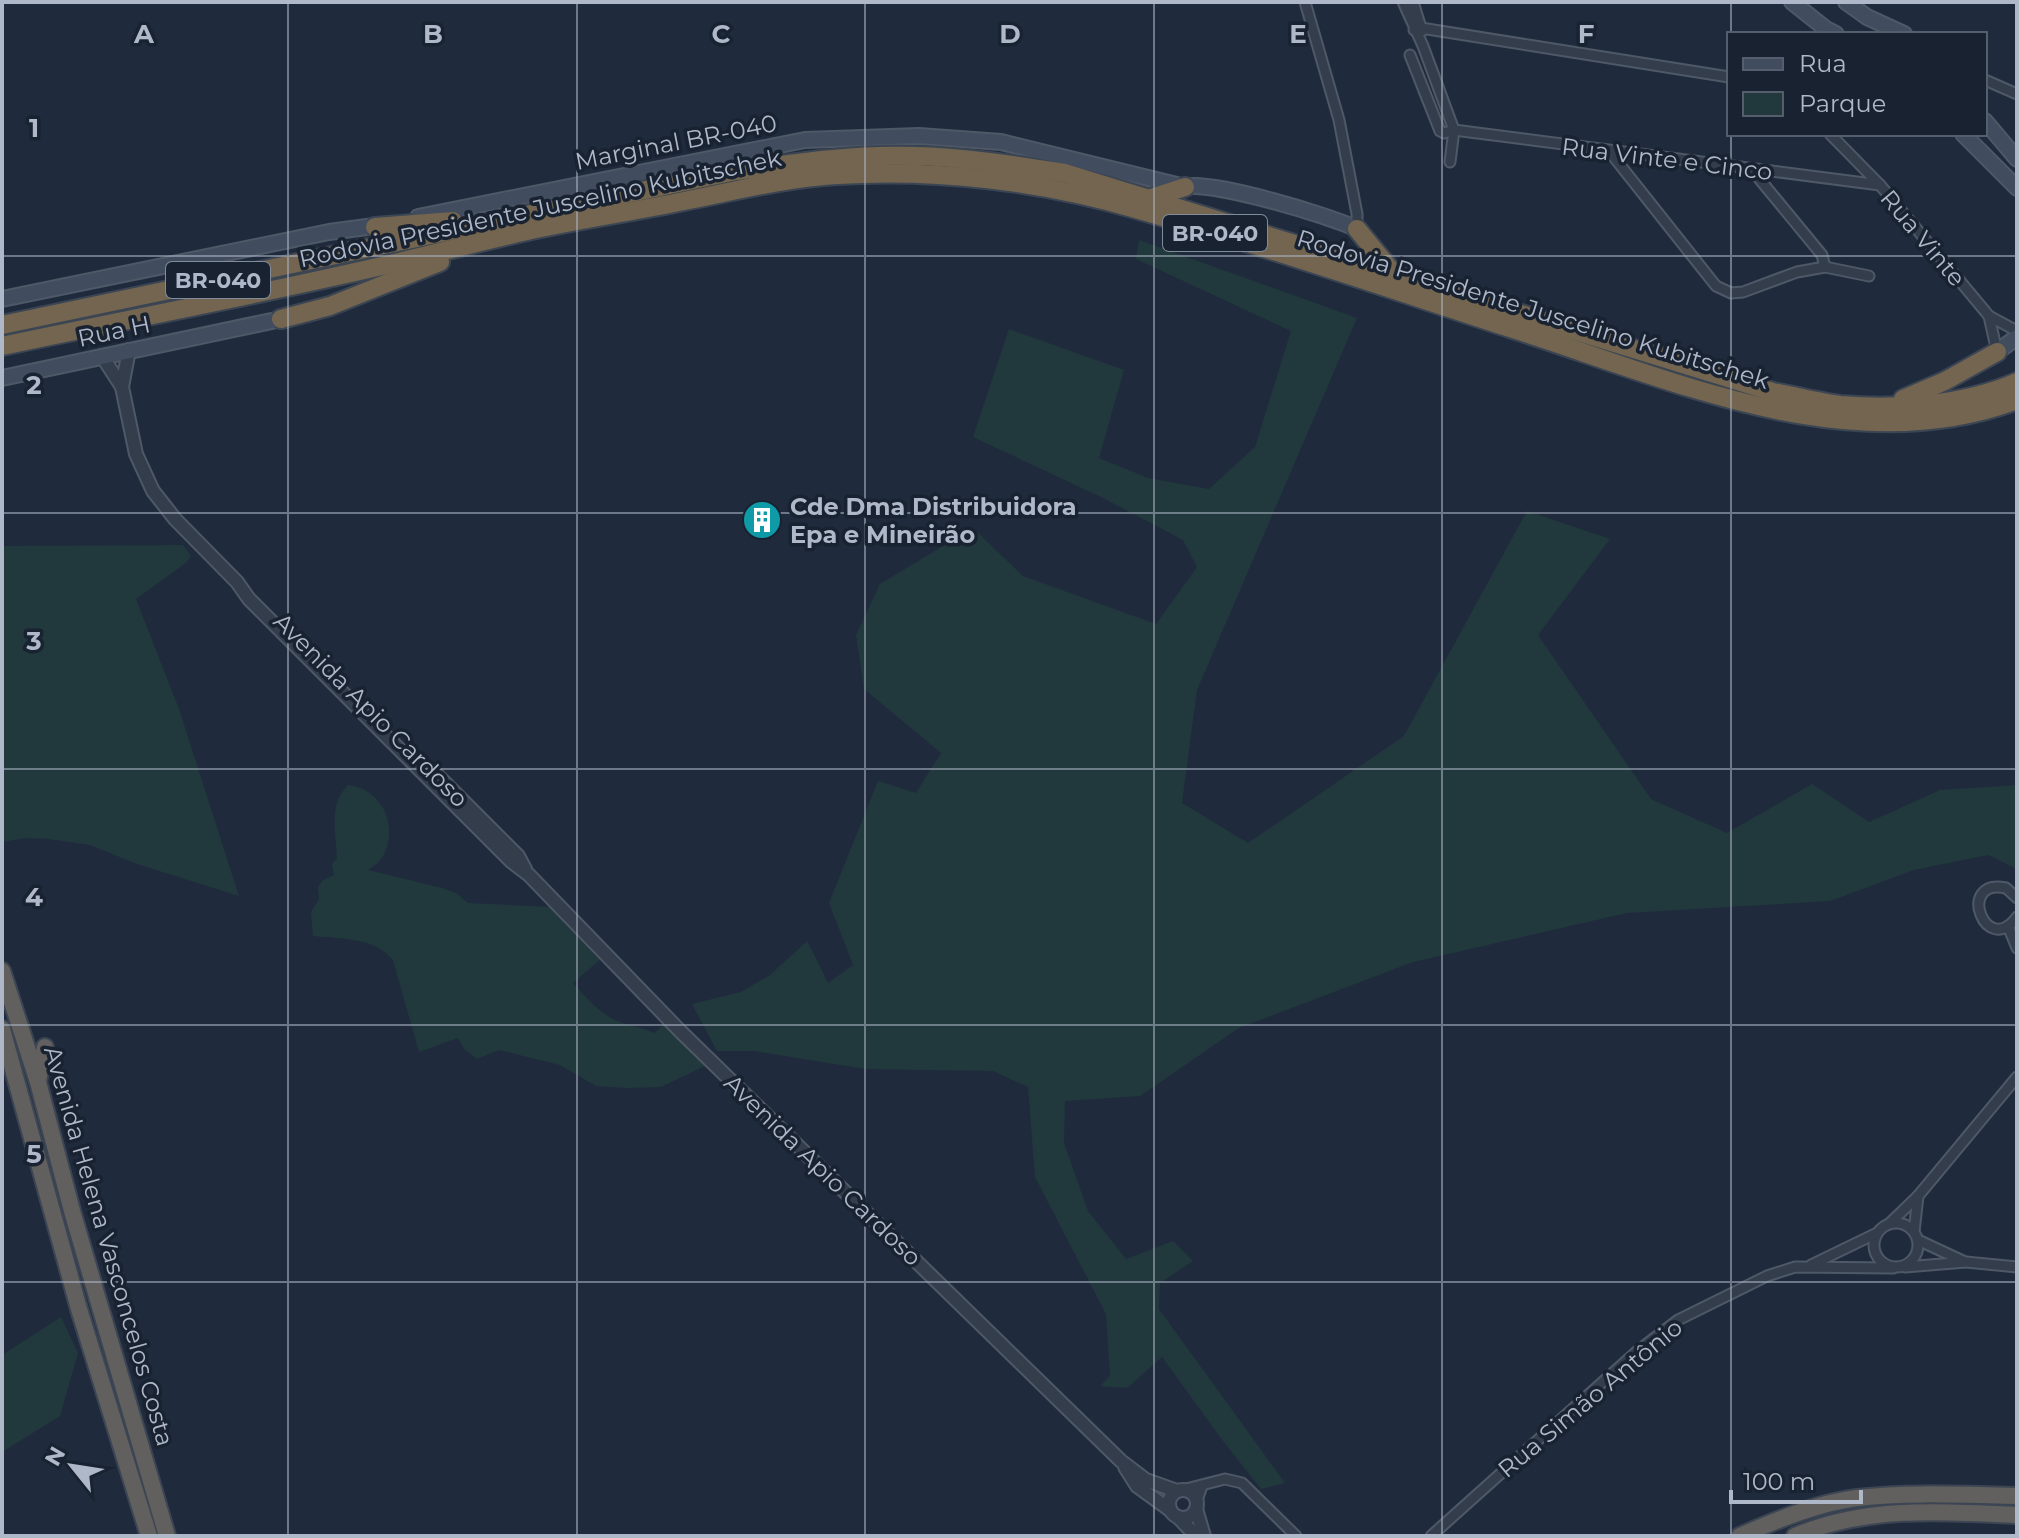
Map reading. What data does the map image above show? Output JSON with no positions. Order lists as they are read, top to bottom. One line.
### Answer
{"streets":{"highway":["Rodovia Presidente Juscelino Kubitschek","BR-040","Avenida Helena Vasconcelos Costa"],"main road":["Marginal BR-040","Rua H"],"street":["Rua Vinte e Cinco","Rua Vinte","Avenida Apio Cardoso","Rua Simão Antônio"]},"crossings":[["Rua Vinte e Cinco","Rua Vinte"],["Rua H","Avenida Apio Cardoso"]],"places":{"building":["Cde Dma Distribuidora Epa e Mineirão"]},"legend":["Rua","Parque"],"scale_bar":"100 m","north":"top left","grid":{"columns":["A","B","C","D","E","F"],"rows":["1","2","3","4","5"]}}
